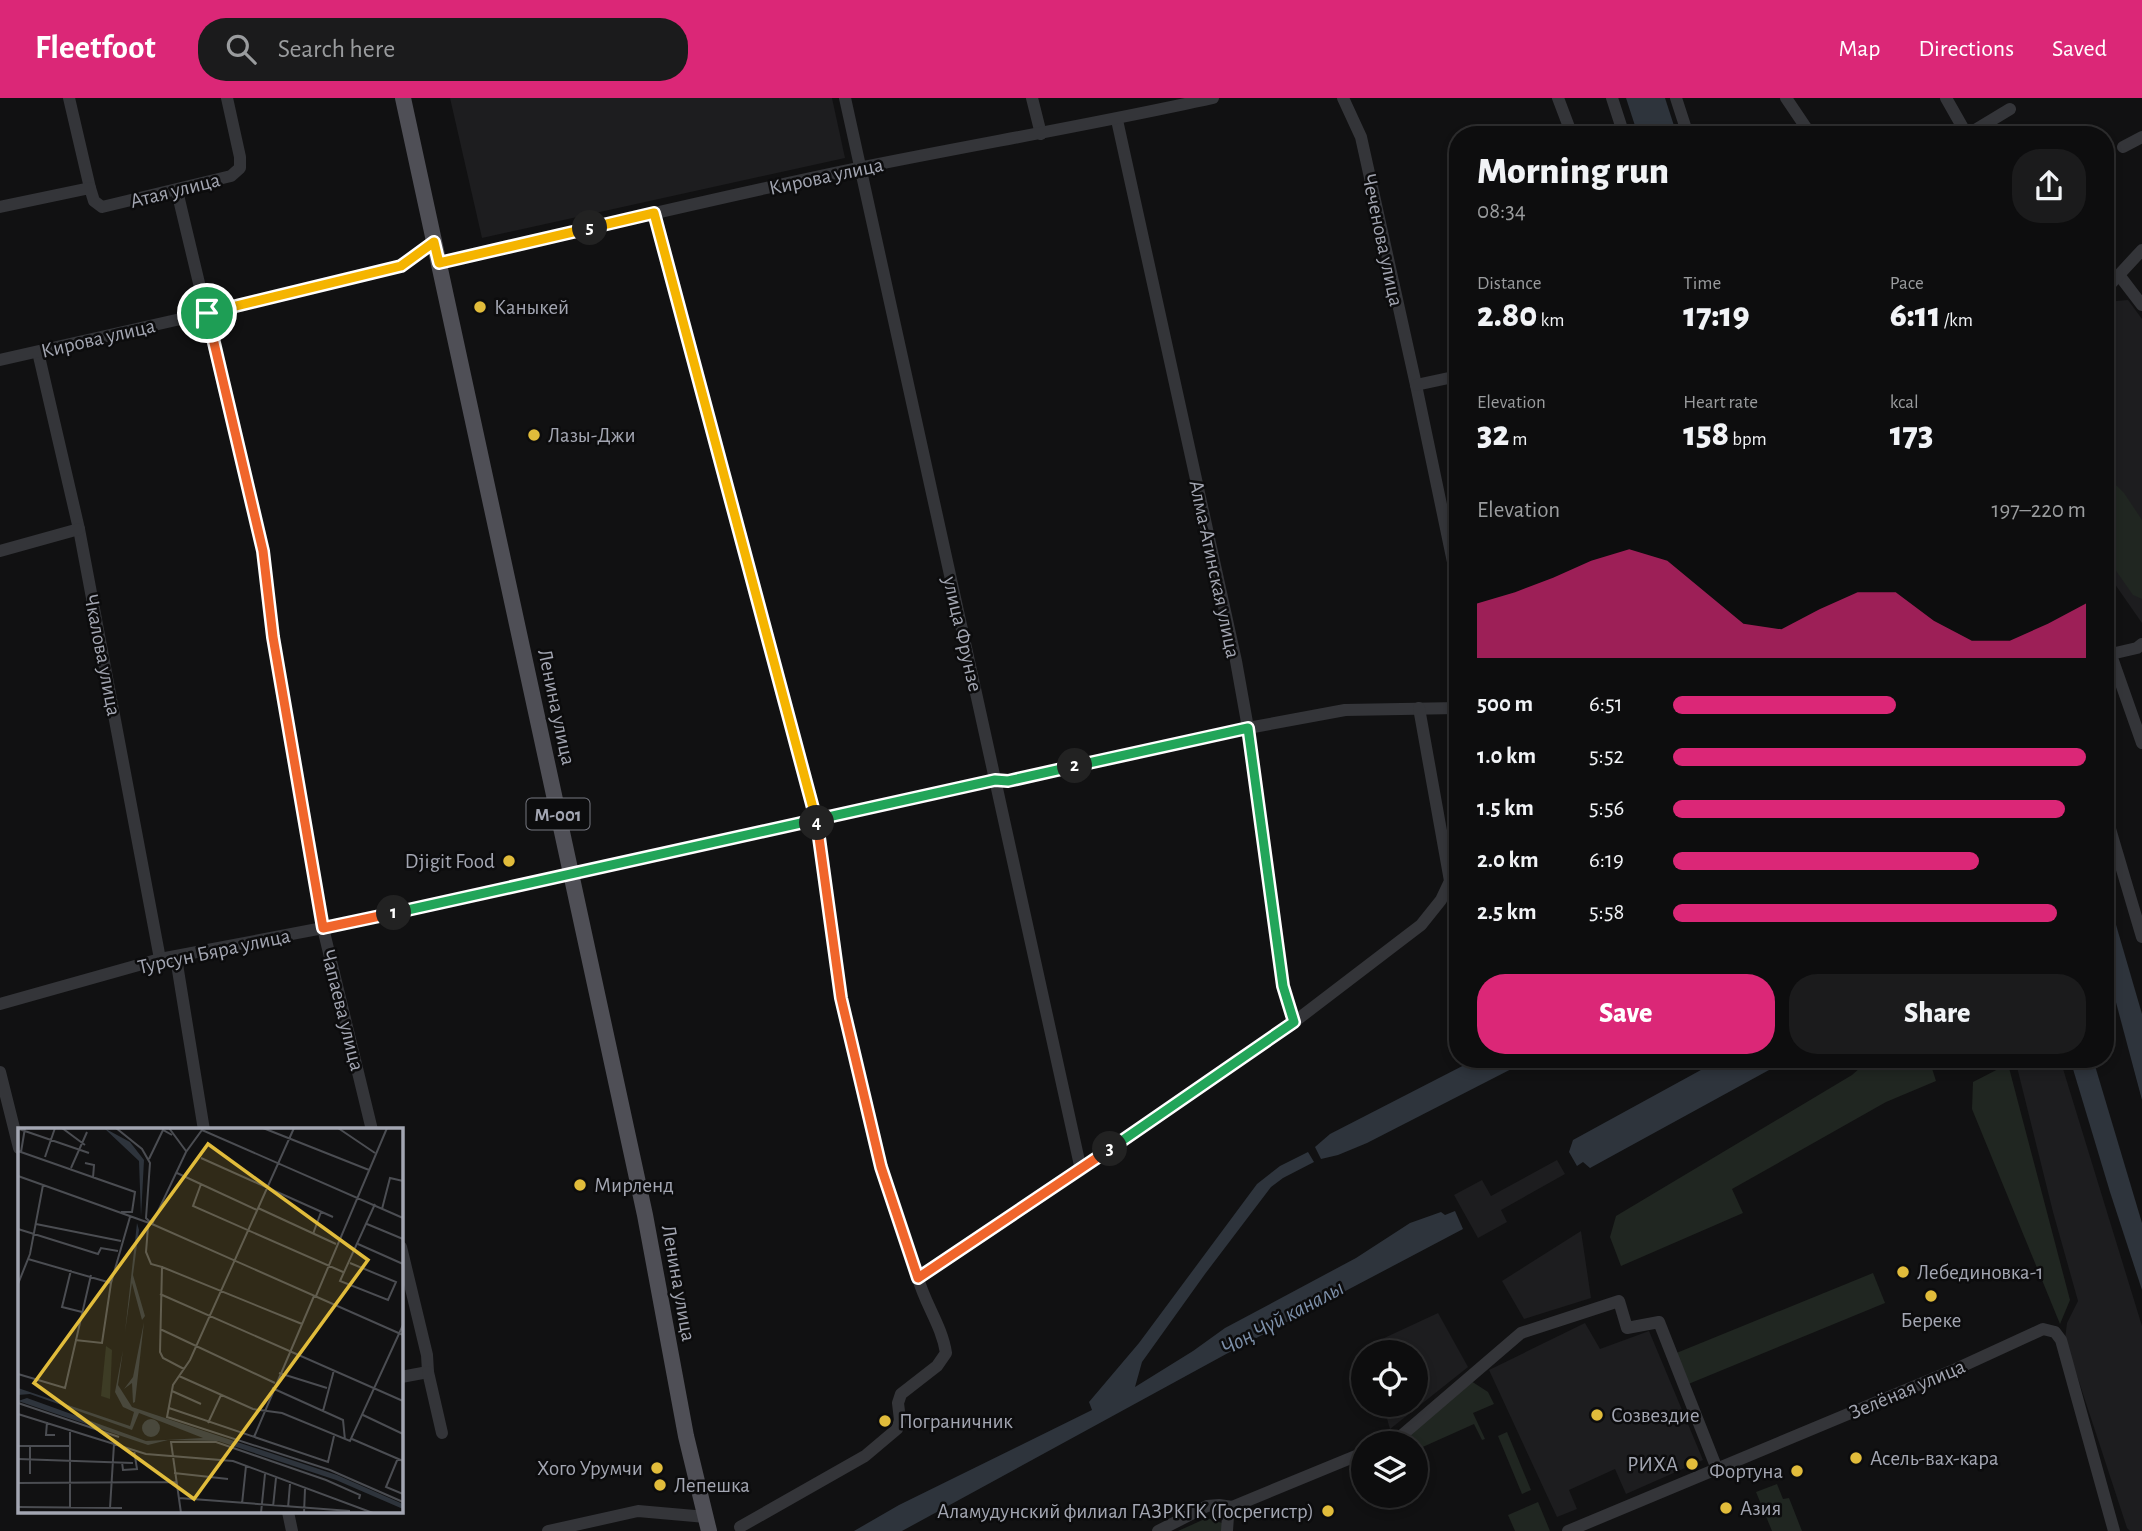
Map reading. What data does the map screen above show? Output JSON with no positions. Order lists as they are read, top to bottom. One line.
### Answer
{"streets":{"main road":["Ленина улица","М-001"],"street":["Кирова улица","Атая улица","Чеченова улица","Алма-Атинская улица","улица Фрунзе","Чкалова улица","Турсун Бяра улица","Чапаева улица","Зелёная улица"]},"crossings":[["Кирова улица","Алма-Атинская улица"],["Кирова улица","улица Фрунзе"],["Кирова улица","Чкалова улица"],["Кирова улица","Ленина улица"],["Кирова улица","Чапаева улица"],["Атая улица","Чапаева улица"],["Алма-Атинская улица","Турсун Бяра улица"],["улица Фрунзе","Турсун Бяра улица"],["Чкалова улица","Турсун Бяра улица"],["Ленина улица","Турсун Бяра улица"],["Турсун Бяра улица","Чапаева улица"]],"water":["Чоң Чүй каналы"],"places":["Каныкей","Лазы-Джи","Djigit Food","Мирленд","Лебединовка-1","Береке","Созвездие","Пограничник","Асель-вах-кара","РИХА","Хого Урумчи","Фортуна","Лепешка","Азия","Аламудунский филиал ГАЗРКГК (Госрегистр)"],"page":{"header":"Fleetfoot","search":"Search here","nav":["Map","Directions","Saved"],"heading":["Morning run","08:34"],"pins":["5","2","4","1","3"],"stats":[["Distance","2.80 km"],["Time","17:19"],["Pace","6:11 /km"],["Elevation","32 m"],["Heart rate","158 bpm"],["kcal","173"]],"chart":["Elevation","197–220 m"],"list":[{"name":"500 m","note":"6:51"},{"name":"1.0 km","note":"5:52"},{"name":"1.5 km","note":"5:56"},{"name":"2.0 km","note":"6:19"},{"name":"2.5 km","note":"5:58"}],"buttons":["Save","Share"]}}
